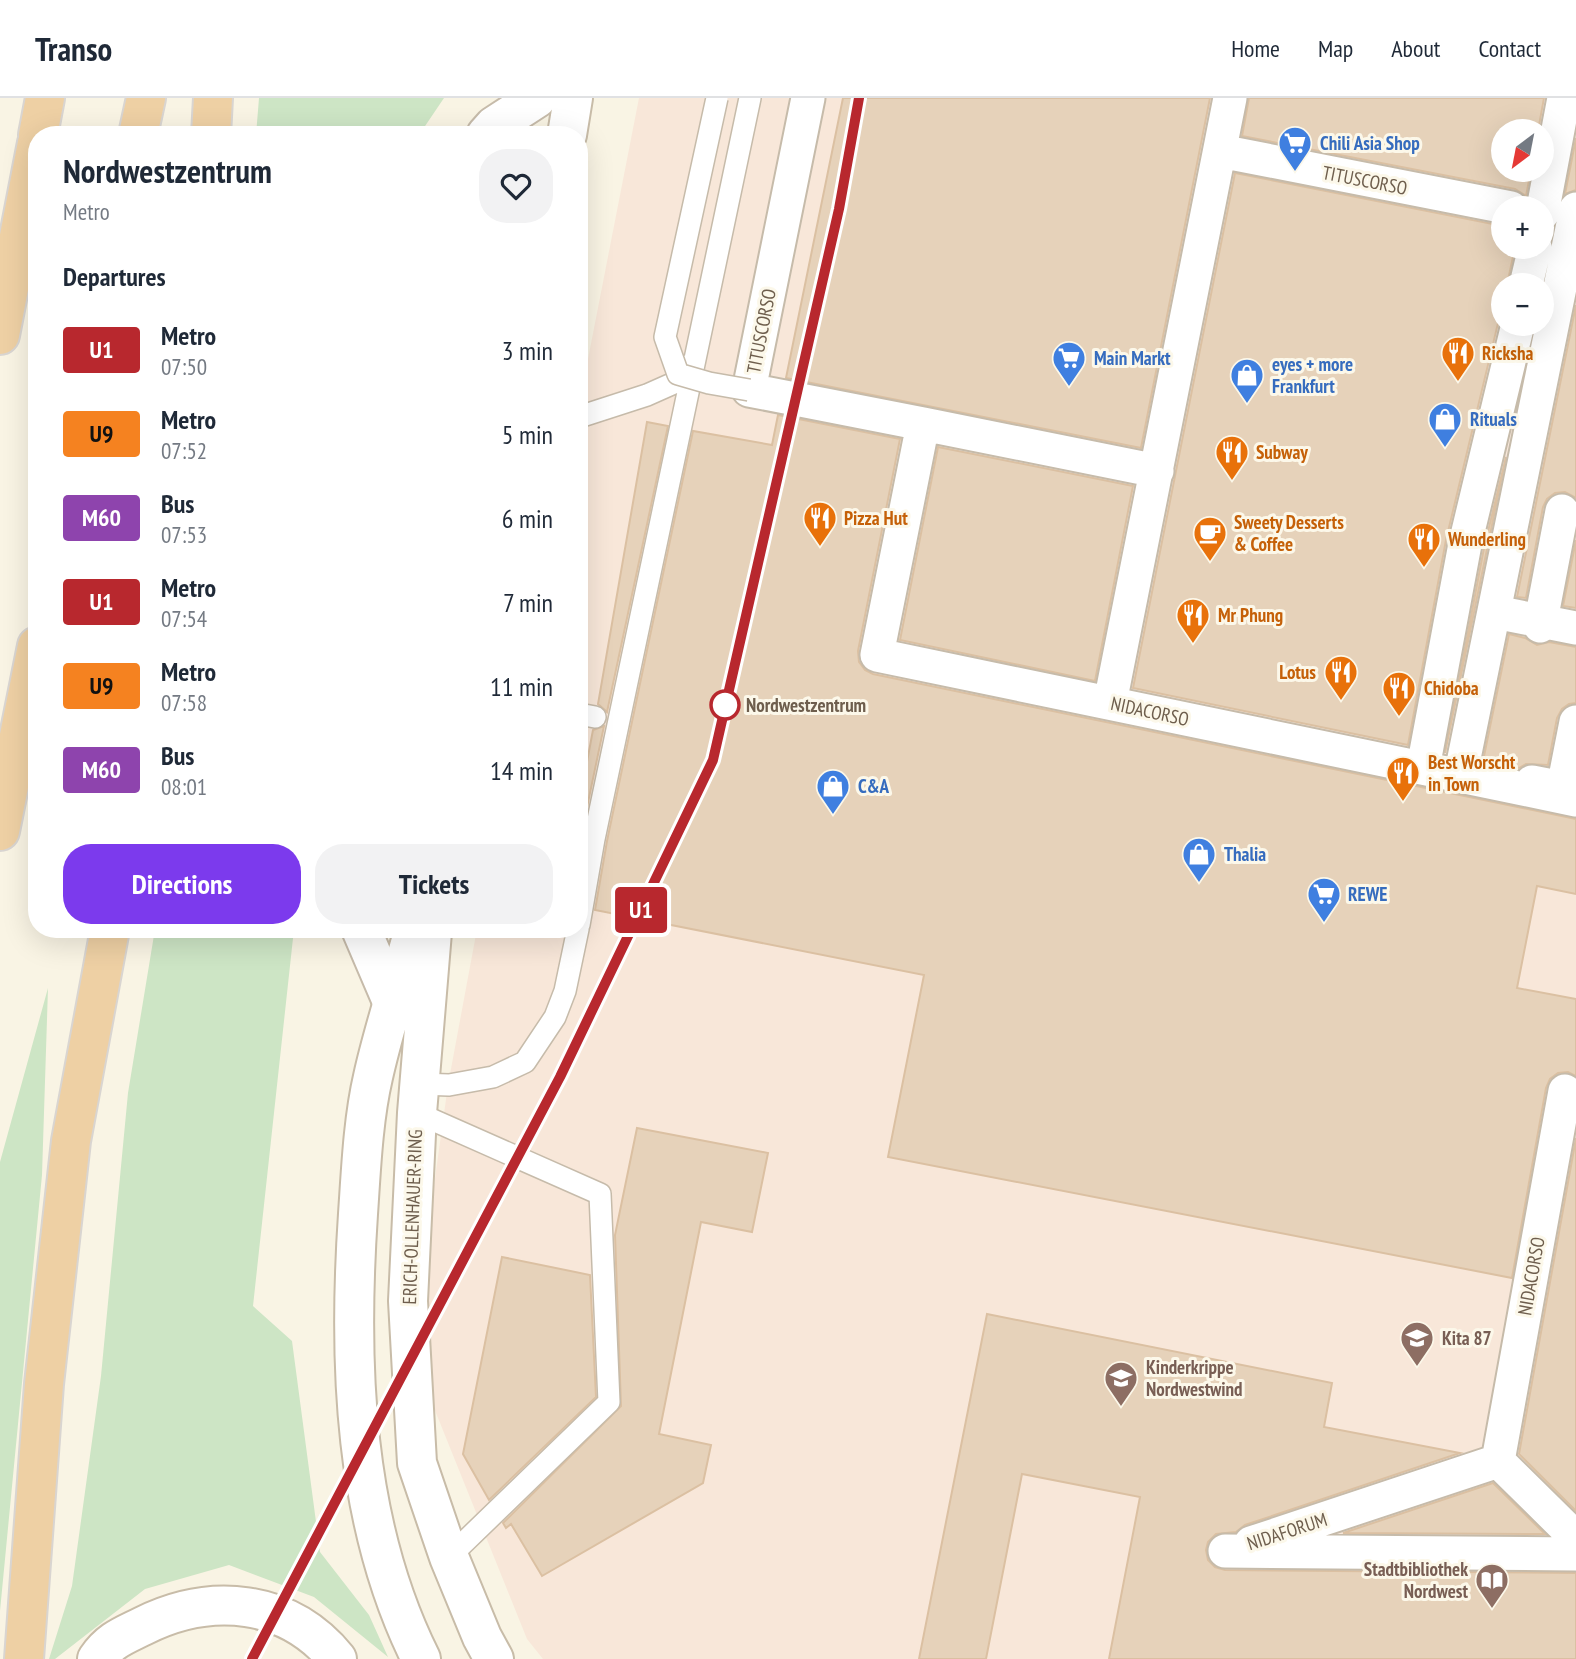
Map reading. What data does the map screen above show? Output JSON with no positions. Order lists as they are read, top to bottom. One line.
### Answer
{"streets":{"main road":["ERICH-OLLENHAUER-RING"],"street":["TITUSCORSO","NIDACORSO","NIDAFORUM"]},"crossings":[["TITUSCORSO","NIDACORSO"],["NIDACORSO","NIDAFORUM"]],"places":{"supermarket":["Chili Asia Shop","Main Markt","REWE"],"restaurant":["Ricksha","Subway","Pizza Hut","Wunderling","Mr Phung","Lotus","Chidoba","Best Worscht in Town"],"shop":["eyes + more Frankfurt","Rituals","C&A","Thalia"],"cafe":["Sweety Desserts & Coffee"],"other":["Nordwestzentrum"],"school or university":["Kita 87","Kinderkrippe Nordwestwind"],"library":["Stadtbibliothek Nordwest"]},"lines":["metro line U1"],"north":"bottom left","page":{"header":"Transo","nav":["Home","Map","About","Contact"],"on_map":"U1","map_buttons":["+","−"],"heading":[["Nordwestzentrum","Metro"],"Departures"],"list":[{"mark":"U1","name":"Metro","note":"07:50","value":"3 min"},{"mark":"U9","name":"Metro","note":"07:52","value":"5 min"},{"mark":"M60","name":"Bus","note":"07:53","value":"6 min"},{"mark":"U1","name":"Metro","note":"07:54","value":"7 min"},{"mark":"U9","name":"Metro","note":"07:58","value":"11 min"},{"mark":"M60","name":"Bus","note":"08:01","value":"14 min"}],"buttons":["Directions","Tickets"]}}
